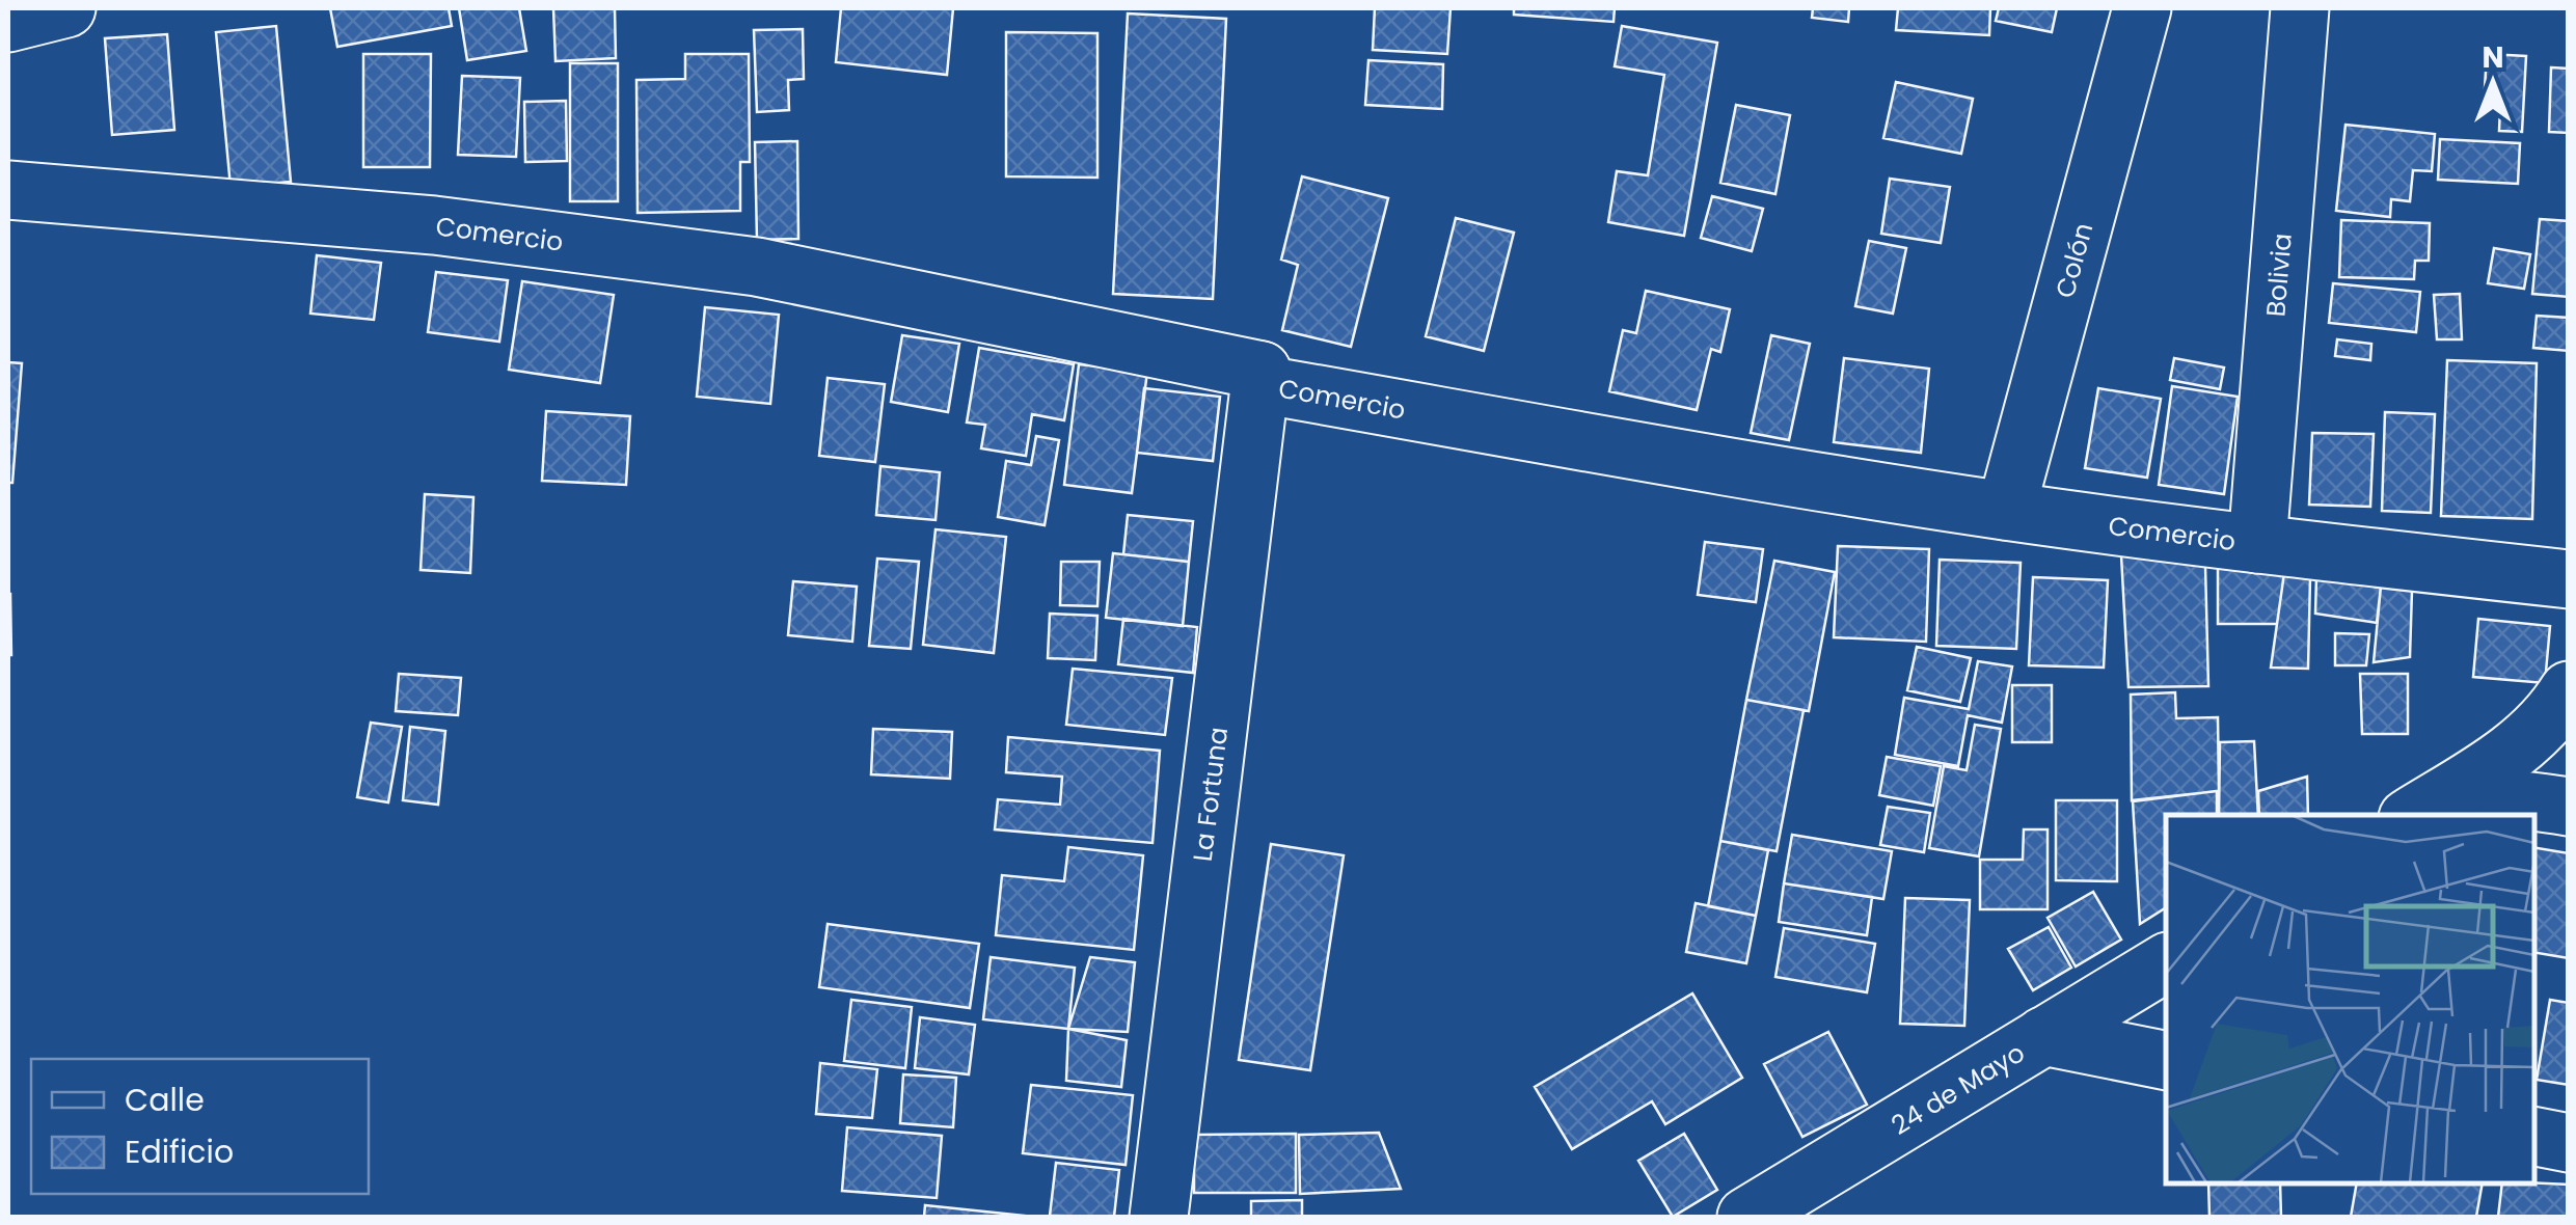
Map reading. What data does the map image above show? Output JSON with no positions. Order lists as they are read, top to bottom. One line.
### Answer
{"streets":{"street":["Comercio","Colón","Bolivia","La Fortuna","24 de Mayo"]},"crossings":[["Comercio","Colón"],["Comercio","Bolivia"],["Comercio","La Fortuna"]],"legend":["Calle","Edificio"],"north":"top"}
